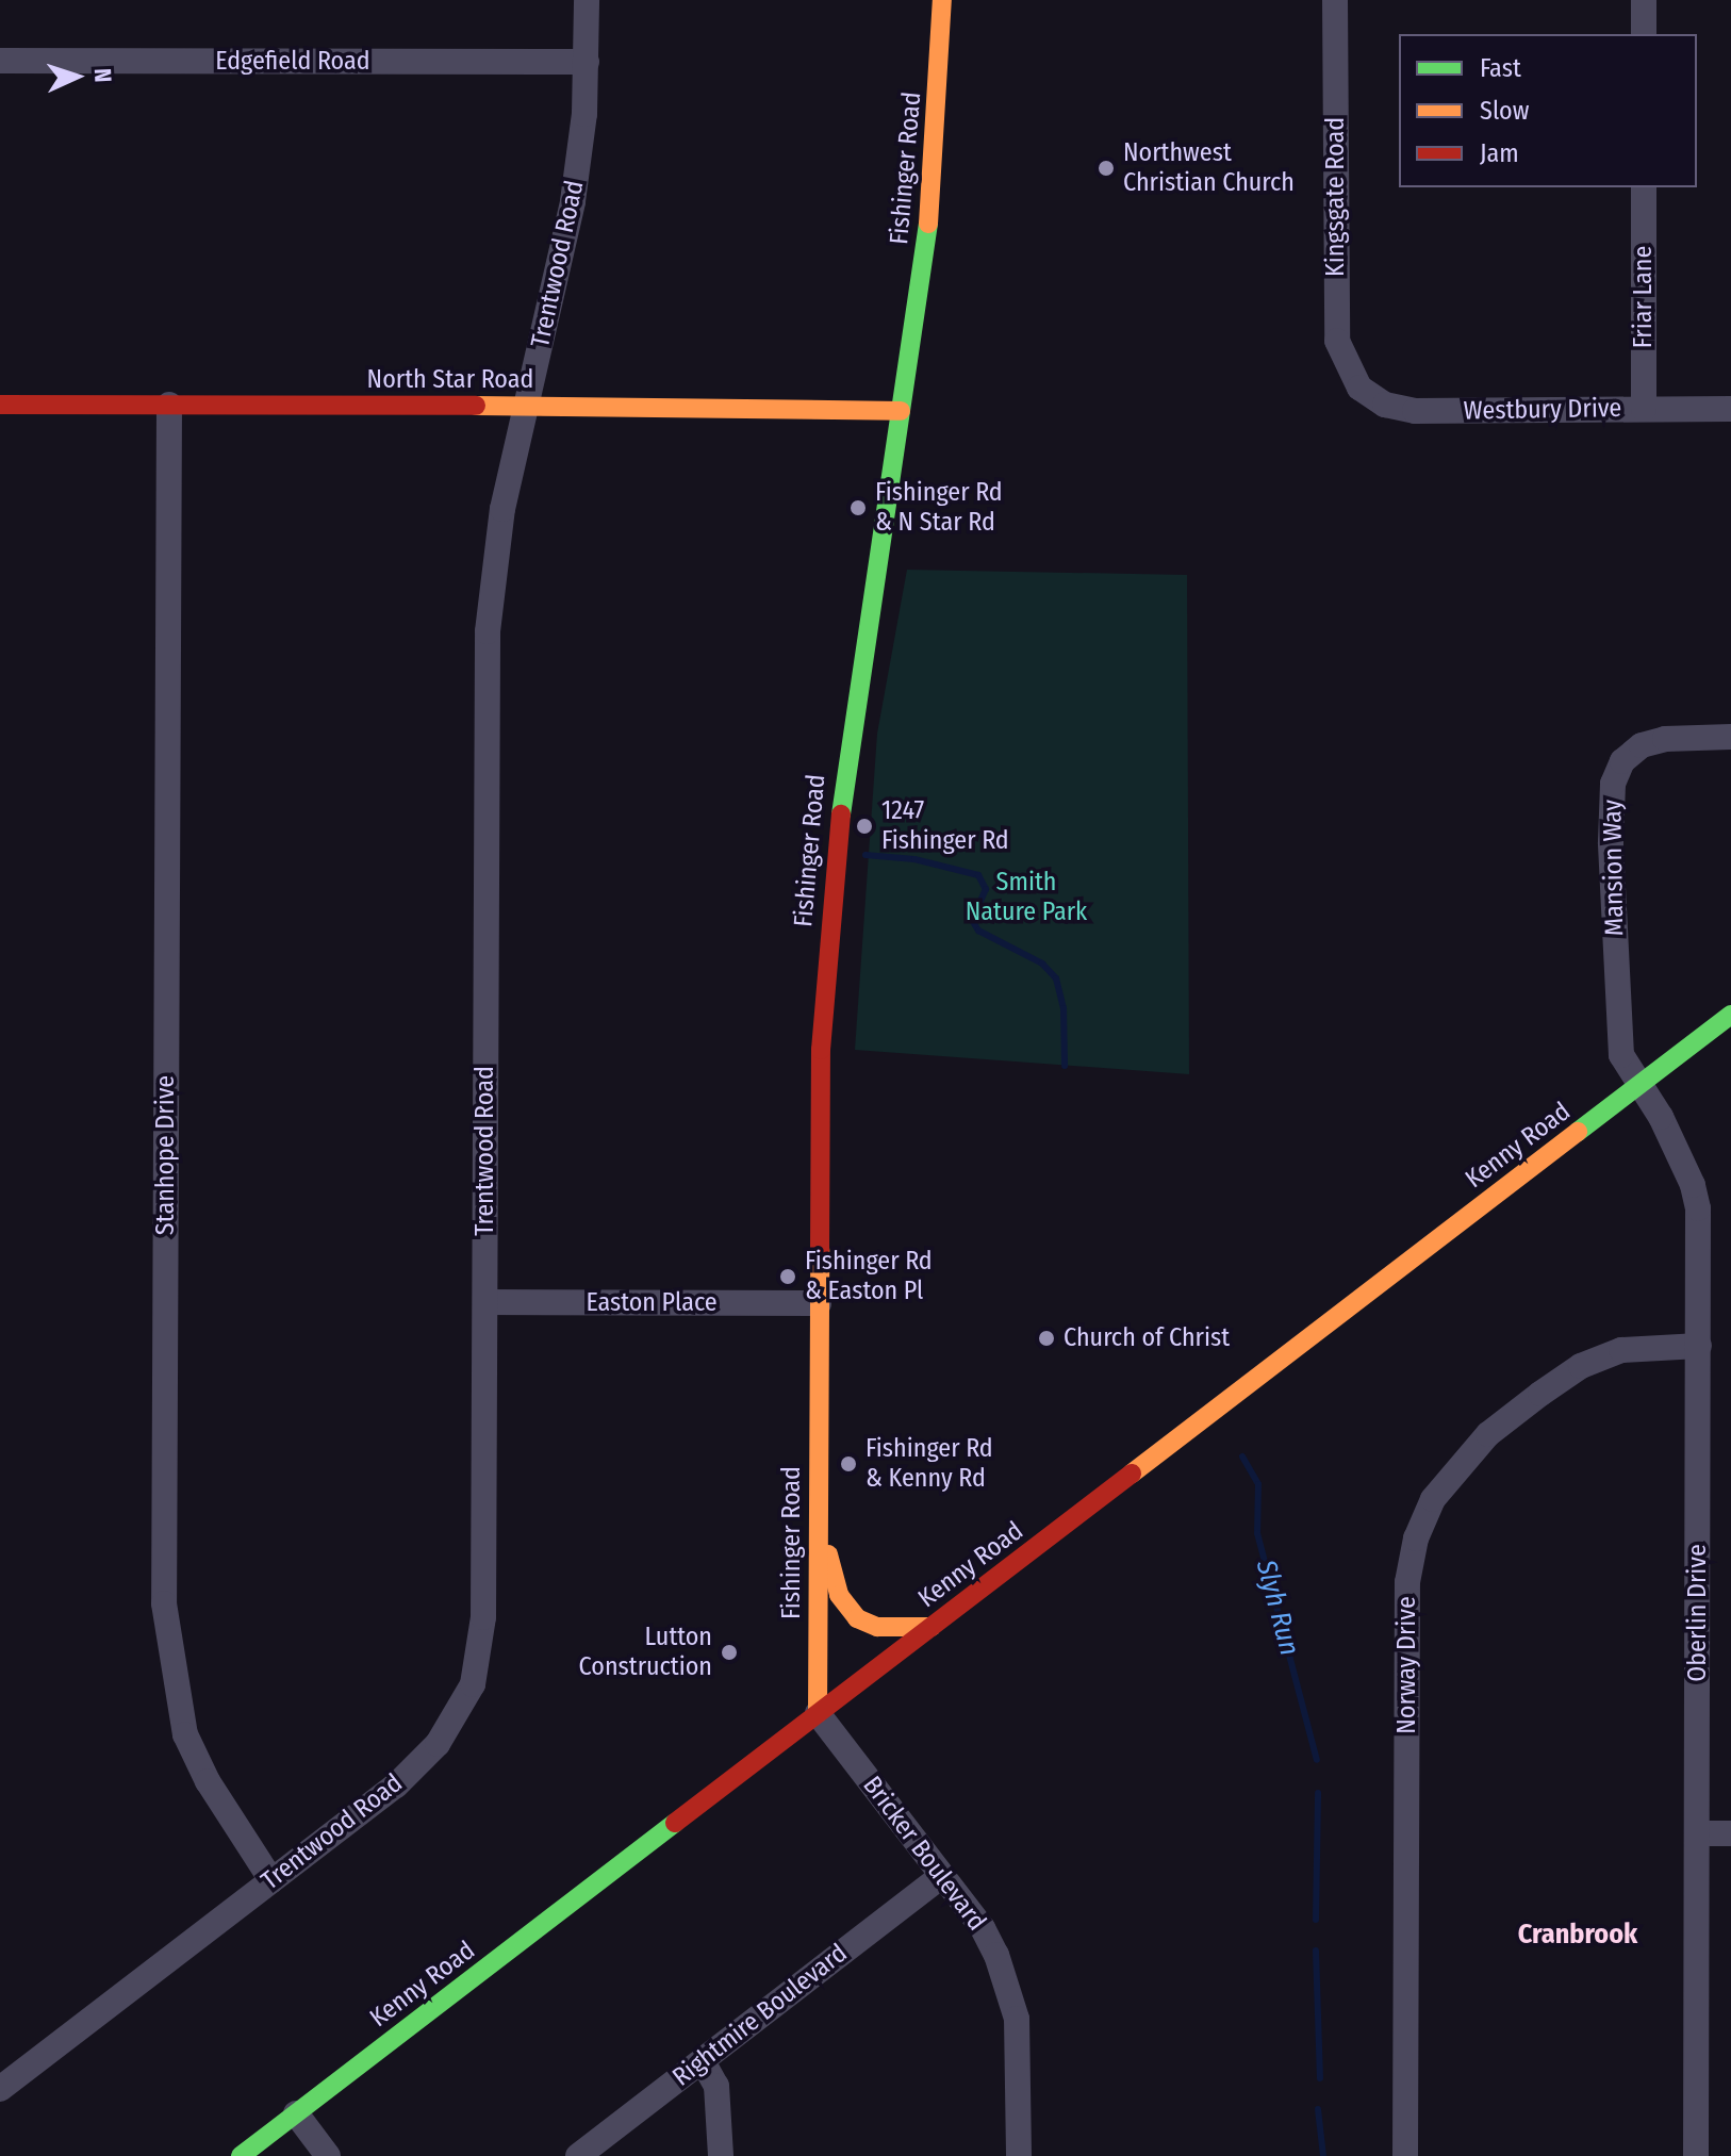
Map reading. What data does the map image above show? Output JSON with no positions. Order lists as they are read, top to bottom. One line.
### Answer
{"streets":{"main road":["Fishinger Road","North Star Road","Kenny Road"],"street":["Edgefield Road","Kingsgate Road","Trentwood Road","Friar Lane","Westbury Drive","Mansion Way","Stanhope Drive","Easton Place","Oberlin Drive","Norway Drive","Bricker Boulevard","Rightmire Boulevard"]},"crossings":[["Edgefield Road","Trentwood Road"],["Fishinger Road","North Star Road"],["Fishinger Road","Kenny Road"],["Fishinger Road","Easton Place"],["Fishinger Road","Bricker Boulevard"],["Kingsgate Road","Westbury Drive"],["Trentwood Road","North Star Road"],["Trentwood Road","Stanhope Drive"],["Trentwood Road","Easton Place"],["Friar Lane","Westbury Drive"],["North Star Road","Stanhope Drive"],["Mansion Way","Kenny Road"],["Mansion Way","Oberlin Drive"],["Kenny Road","Oberlin Drive"],["Kenny Road","Bricker Boulevard"],["Oberlin Drive","Norway Drive"],["Bricker Boulevard","Rightmire Boulevard"]],"districts":["Cranbrook"],"water":["Slyh Run"],"parks":["Smith Nature Park"],"places":["Northwest Christian Church","Fishinger Rd & N Star Rd","1247 Fishinger Rd","Fishinger Rd & Easton Pl","Church of Christ","Fishinger Rd & Kenny Rd","Lutton Construction"],"legend":["Fast","Slow","Jam"],"north":"right"}
